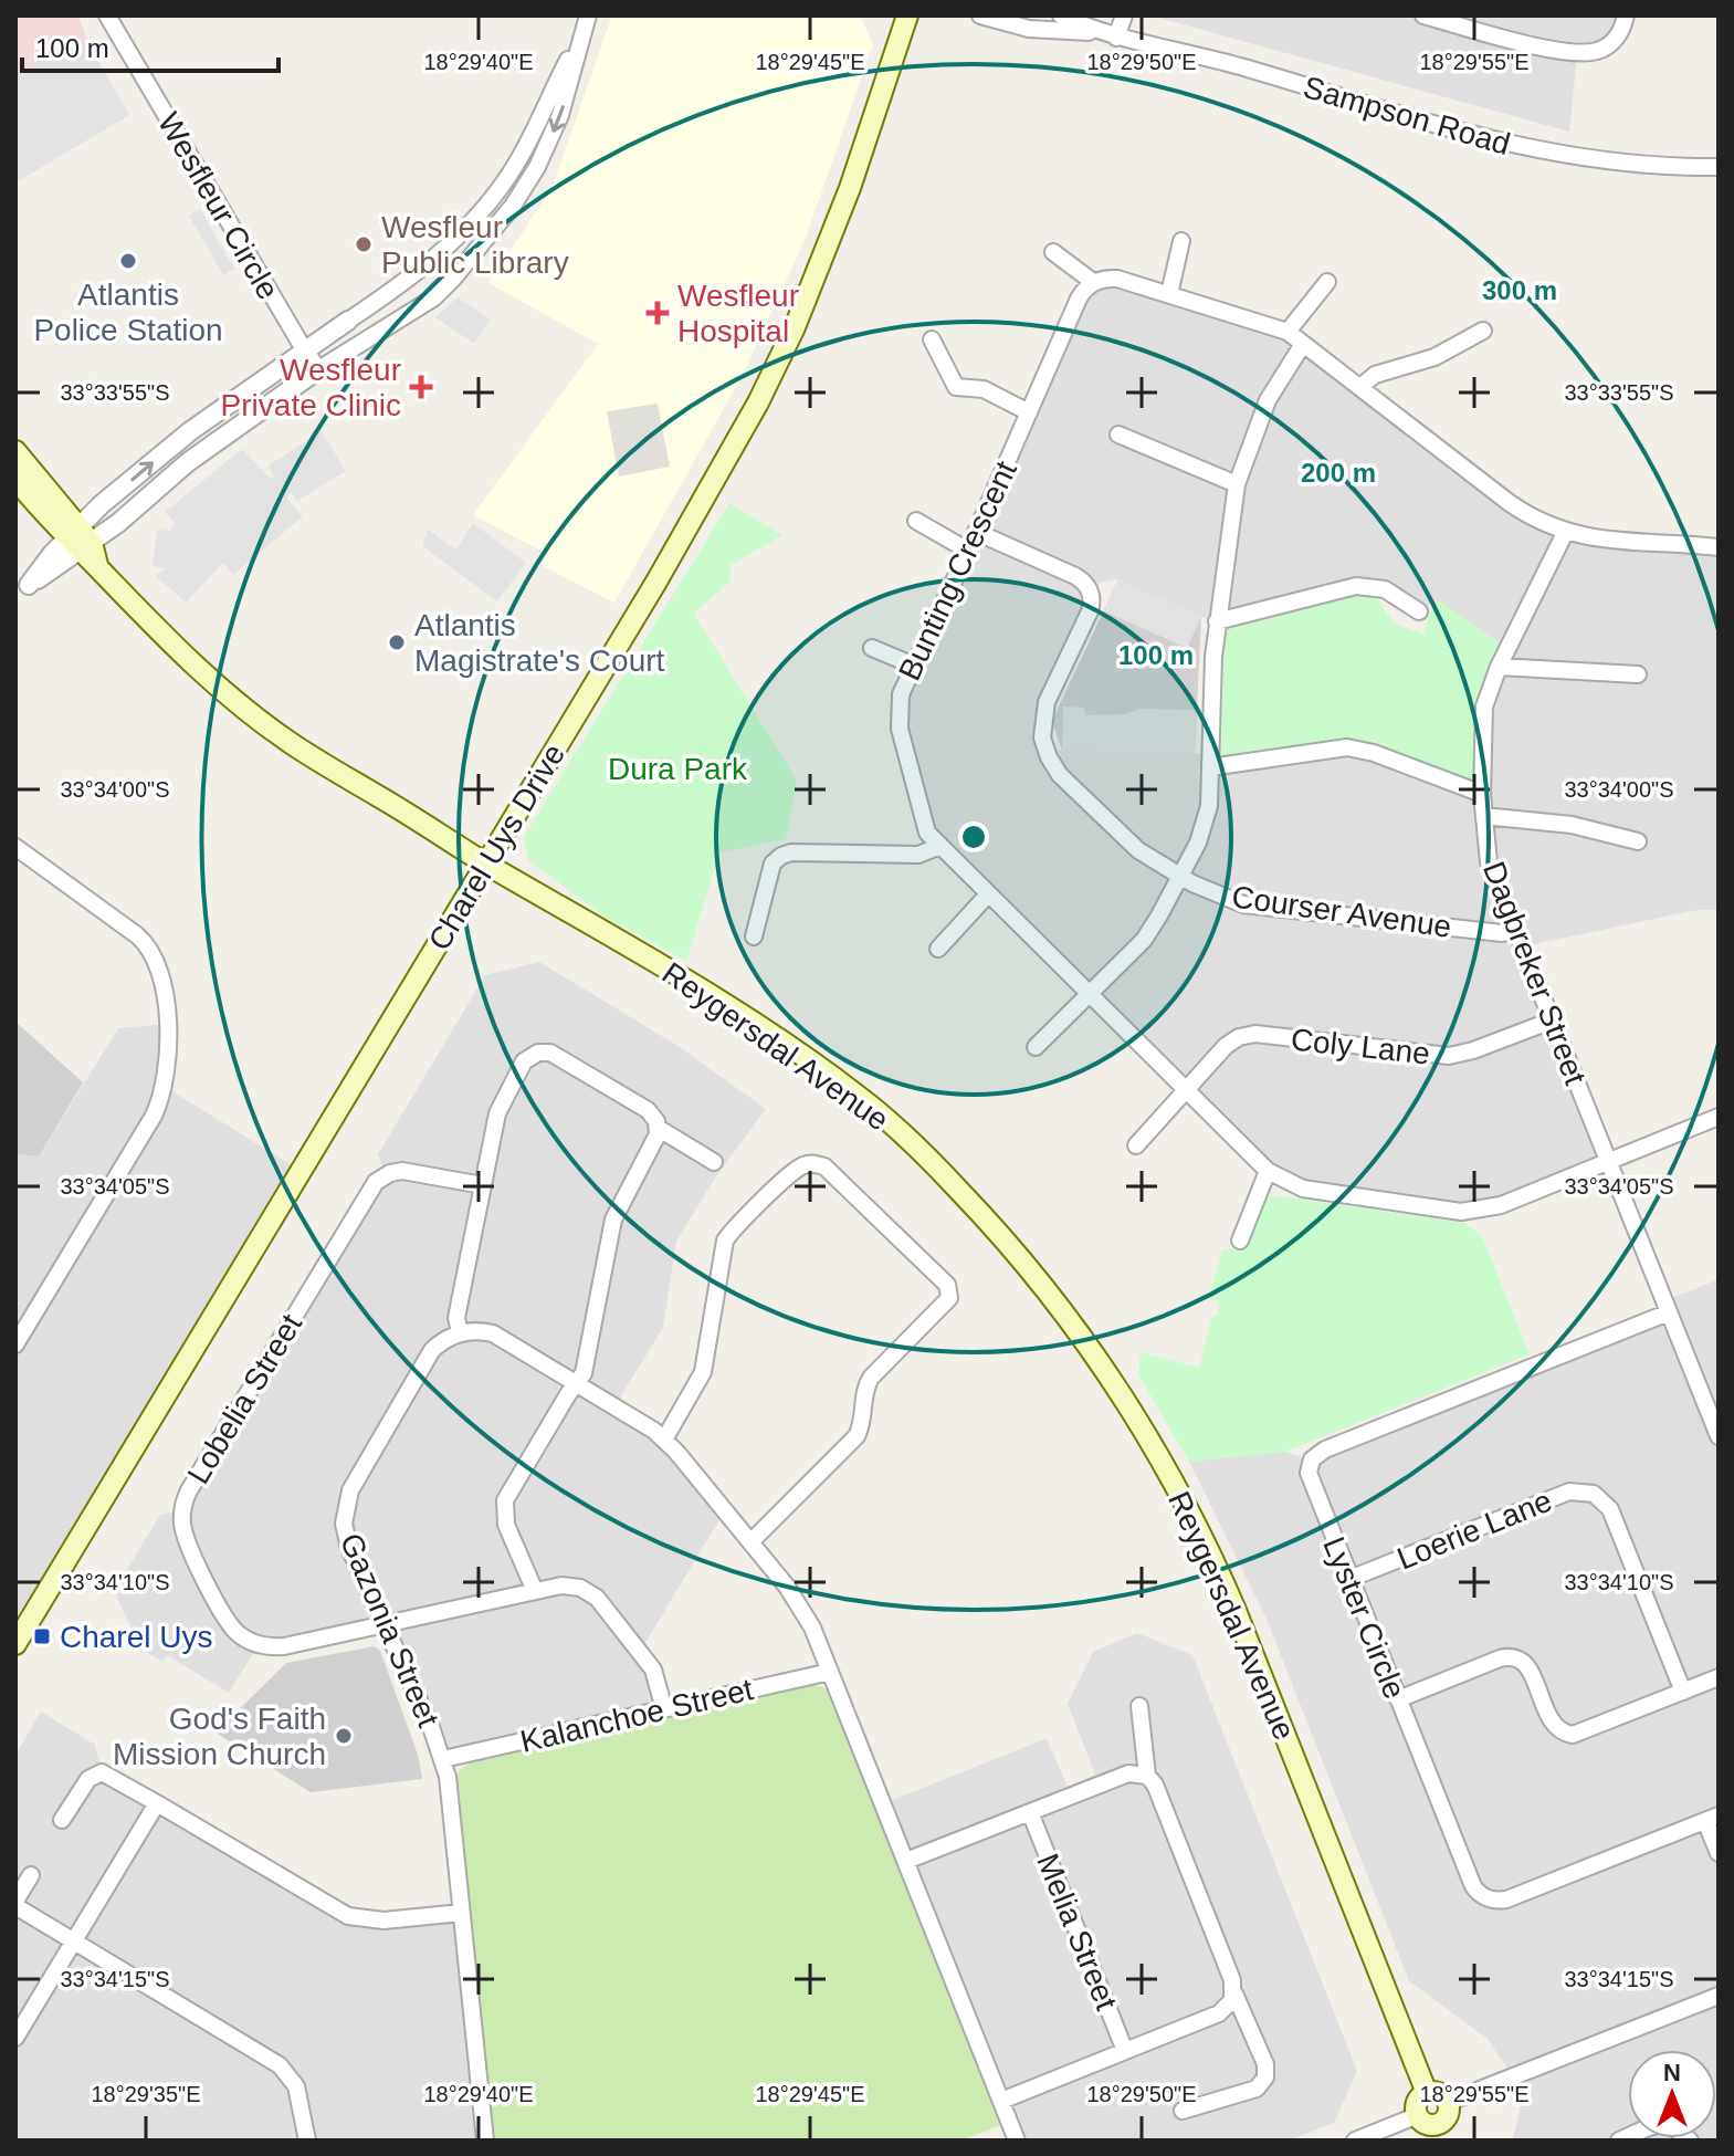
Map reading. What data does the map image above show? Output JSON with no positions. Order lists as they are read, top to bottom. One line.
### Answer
{"streets":{"main road":["Charel Uys Drive","Reygersdal Avenue"],"street":["Sampson Road","Wesfleur Circle","Bunting Crescent","Courser Avenue","Dagbreker Street","Coly Lane","Lobelia Street","Loerie Lane","Lyster Circle","Gazonia Street","Kalanchoe Street","Melia Street"]},"crossings":[["Bunting Crescent","Courser Avenue"],["Bunting Crescent","Dagbreker Street"],["Bunting Crescent","Coly Lane"],["Charel Uys Drive","Reygersdal Avenue"],["Courser Avenue","Dagbreker Street"],["Dagbreker Street","Coly Lane"],["Lobelia Street","Gazonia Street"],["Lobelia Street","Kalanchoe Street"],["Loerie Lane","Lyster Circle"],["Gazonia Street","Kalanchoe Street"]],"parks":["Dura Park"],"places":{"other":["Wesfleur Public Library","Atlantis Police Station","Atlantis Magistrate's Court","God's Faith Mission Church"],"health":["Wesfleur Hospital","Wesfleur Private Clinic"],"transit":["Charel Uys"]},"scale_bar":"100 m","north":"top","coordinates":["18°29'40\"E","18°29'45\"E","18°29'50\"E","18°29'55\"E","33°33'55\"S","33°34'00\"S","33°34'05\"S","33°34'10\"S","33°34'15\"S","18°29'35\"E"],"rings":["300 m","200 m","100 m"]}
